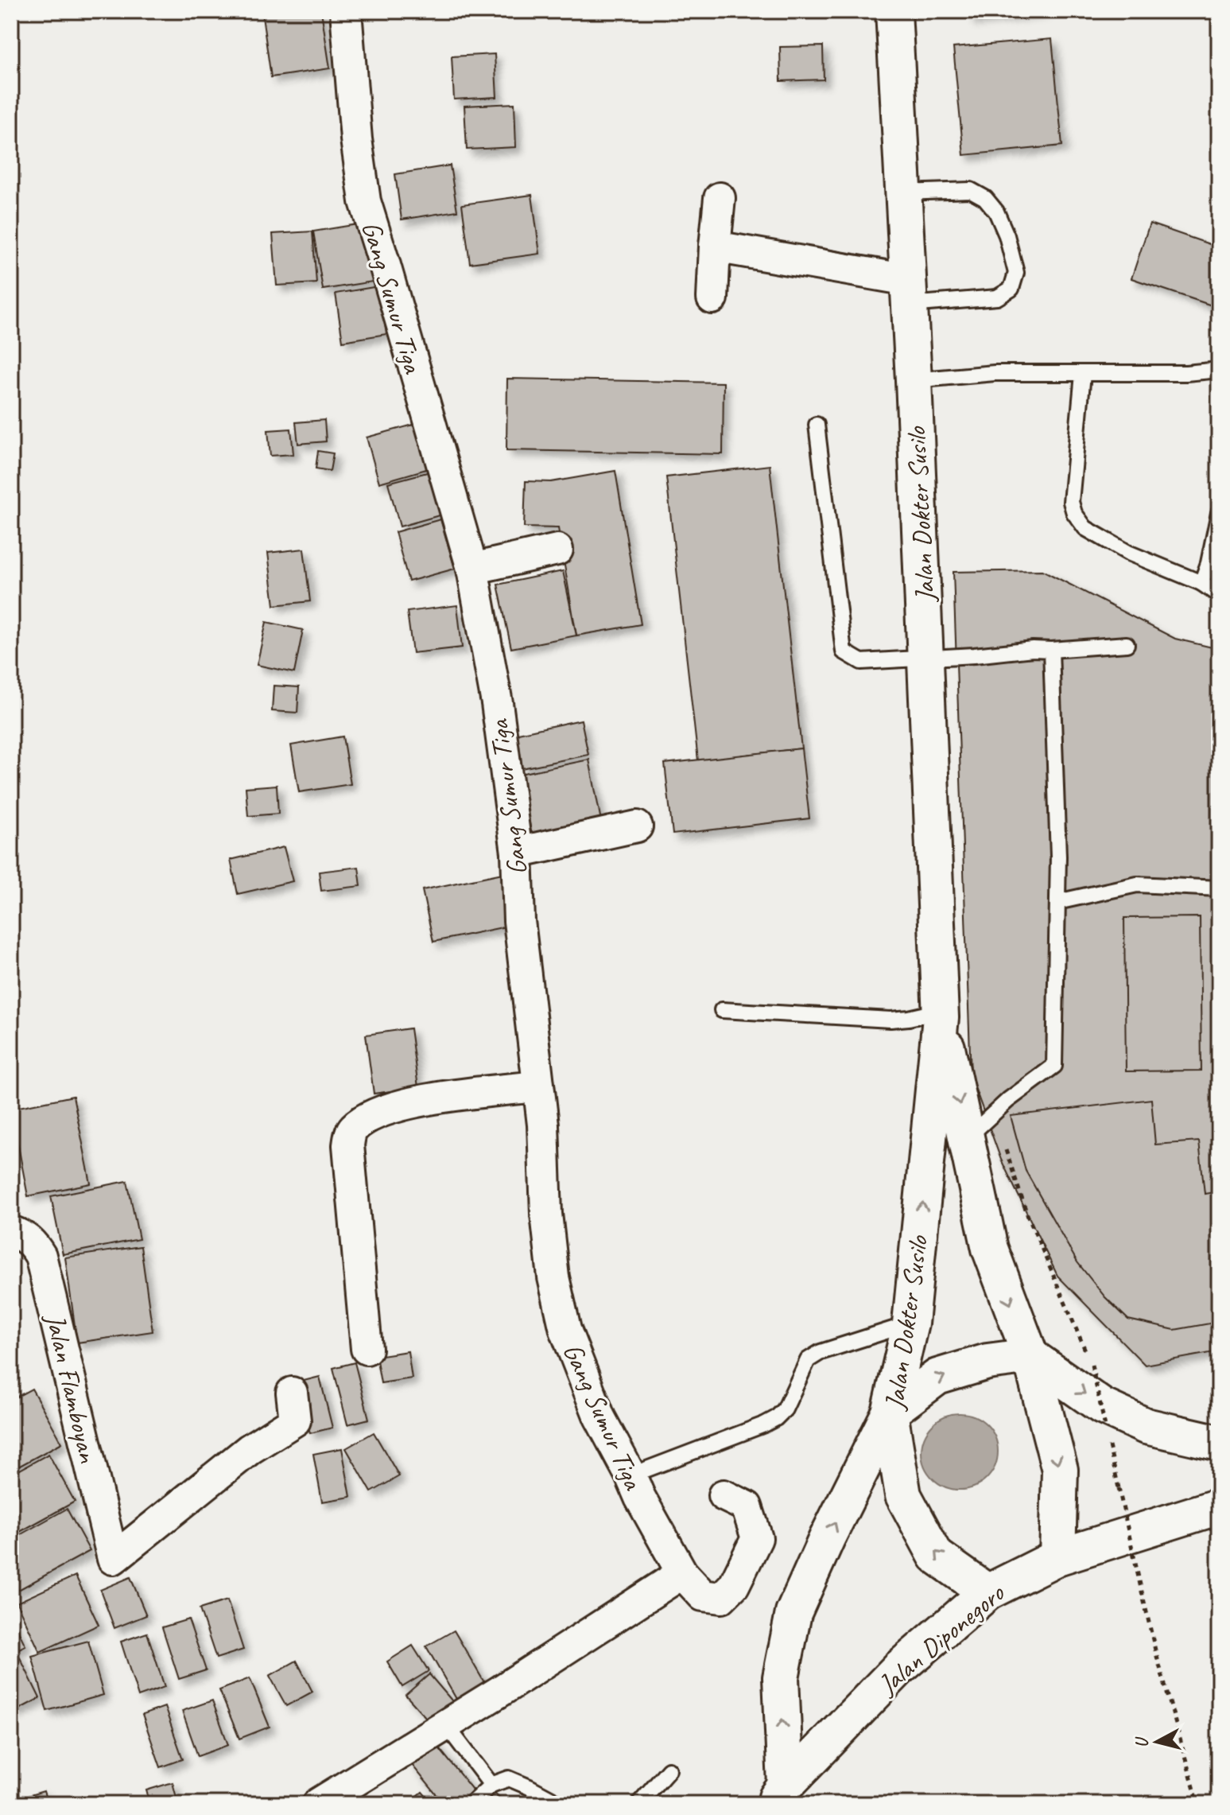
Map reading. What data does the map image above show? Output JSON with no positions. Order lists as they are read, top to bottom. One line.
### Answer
{"streets":{"main road":["Jalan Dokter Susilo","Jalan Diponegoro"],"street":["Gang Sumur Tiga","Jalan Flamboyan"]},"crossings":[["Jalan Dokter Susilo","Jalan Diponegoro"]],"north":"left"}
